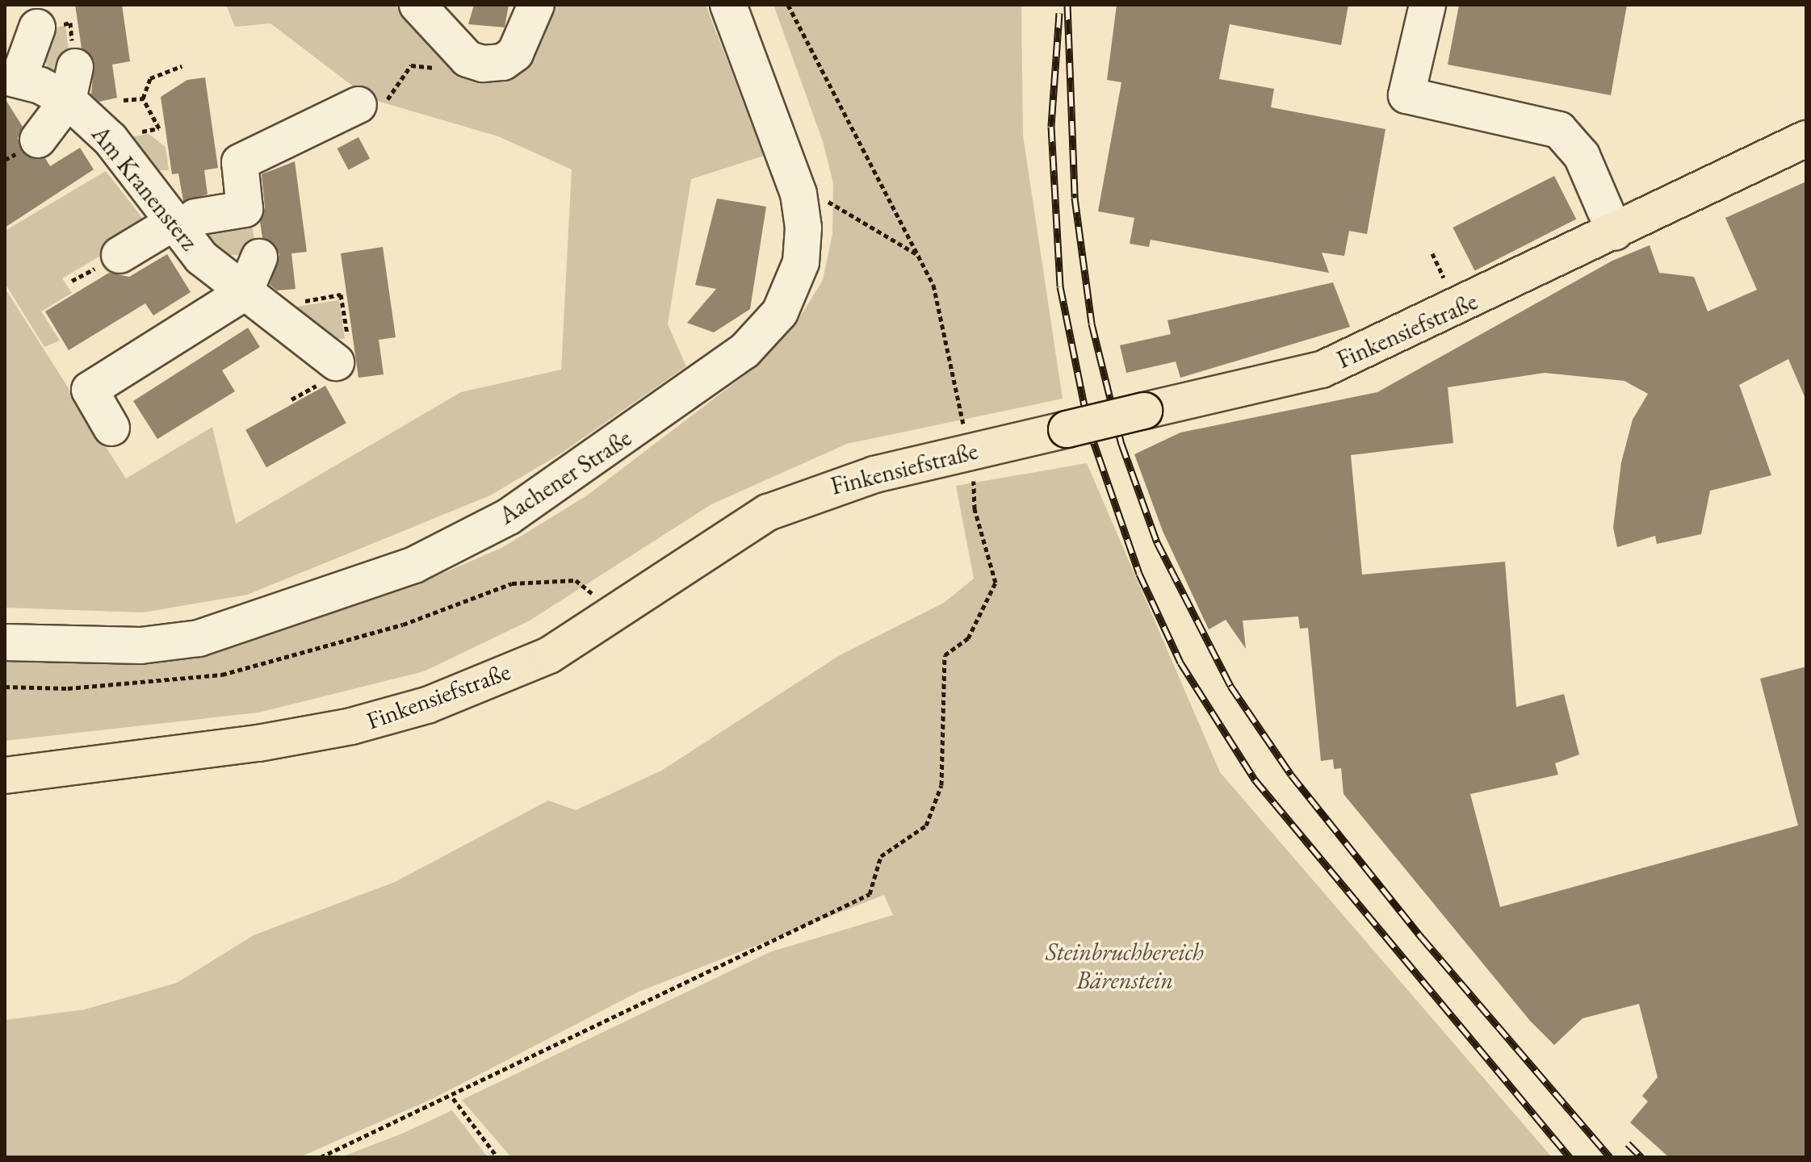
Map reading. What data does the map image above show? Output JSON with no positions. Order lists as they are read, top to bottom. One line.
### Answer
{"streets":{"main road":["Finkensiefstraße"],"street":["Am Kranensterz","Aachener Straße"]},"parks":["Steinbruchbereich Bärenstein"]}
